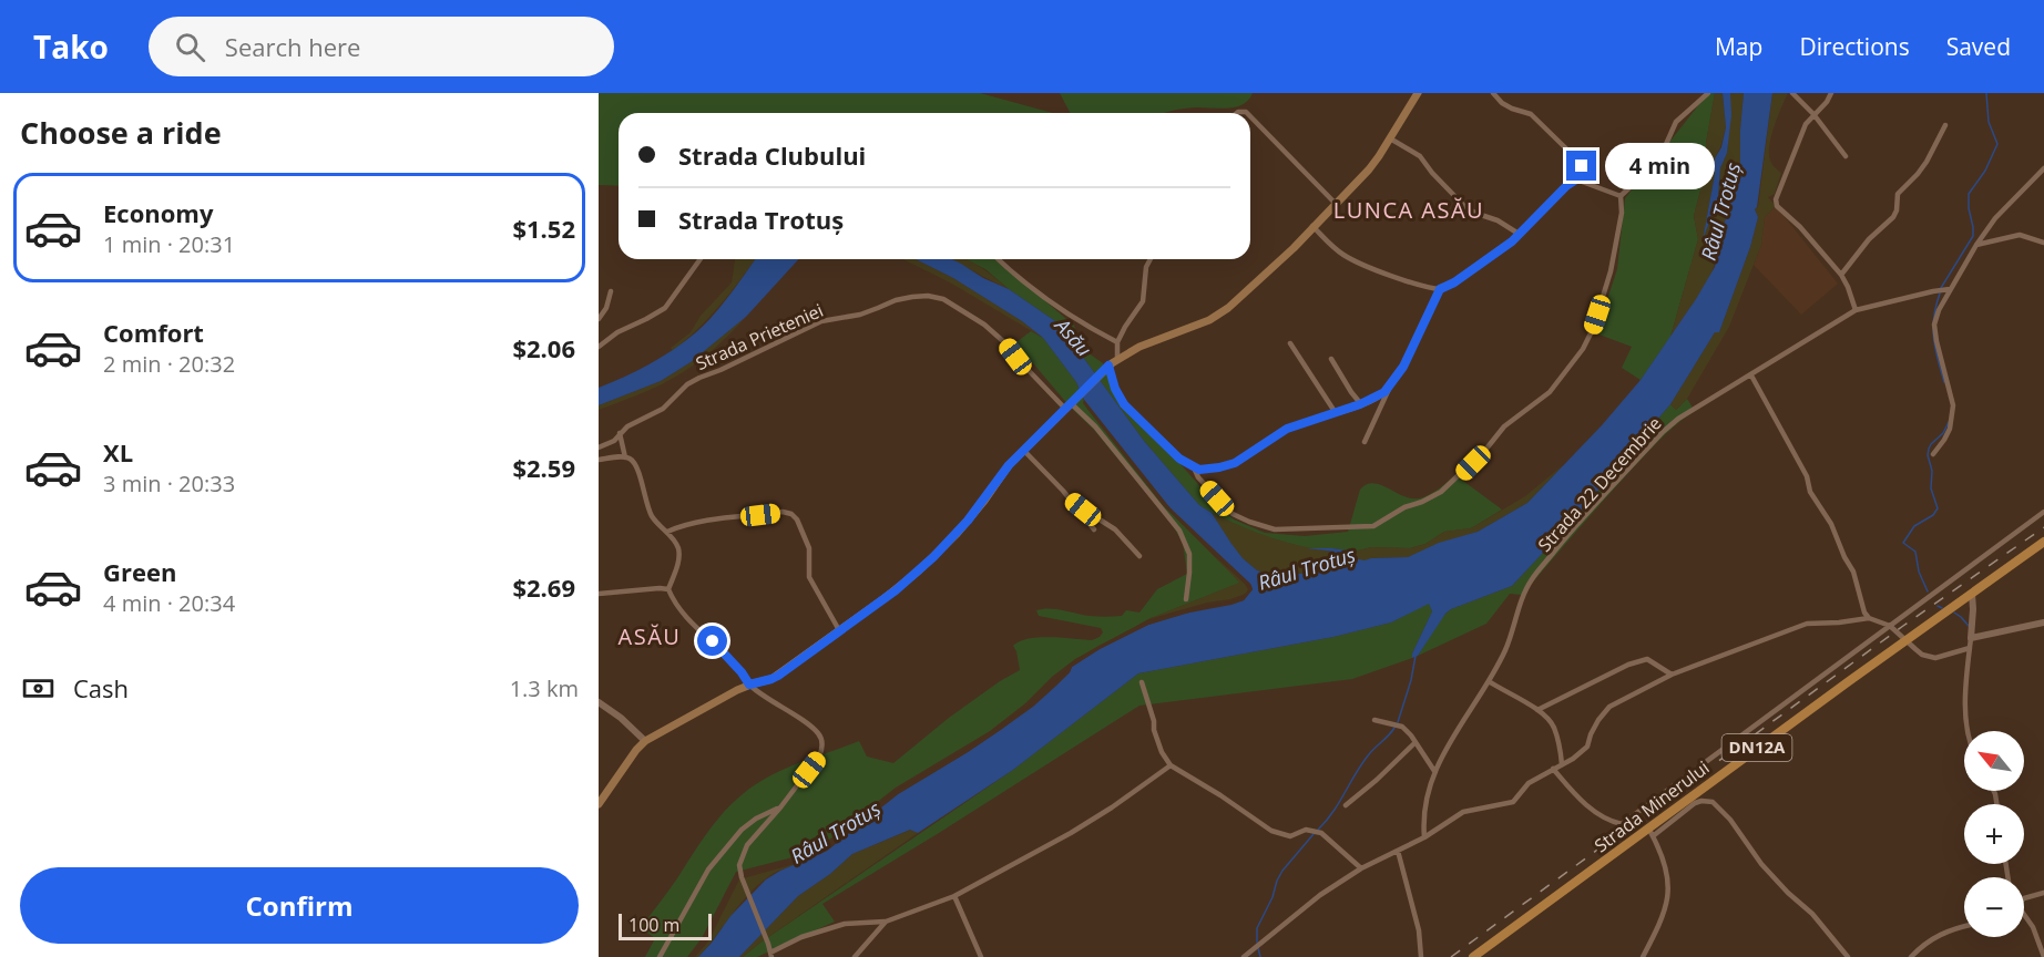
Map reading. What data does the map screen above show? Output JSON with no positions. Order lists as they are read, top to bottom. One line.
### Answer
{"streets":{"main road":["DN12A","Strada Minerului"],"street":["Strada Prieteniei","Strada 22 Decembrie"]},"districts":["LUNCA ASĂU","ASĂU"],"water":["Râul Trotuș","Asău"],"scale_bar":"100 m","north":"top left","page":{"header":"Tako","search":"Search here","nav":["Map","Directions","Saved"],"heading":"Choose a ride","banner":["Strada Clubului","Strada Trotuș"],"bubble":"4 min","list":[{"name":"Economy","note":"1 min · 20:31","value":"$1.52"},{"name":"Comfort","note":"2 min · 20:32","value":"$2.06"},{"name":"XL","note":"3 min · 20:33","value":"$2.59"},{"name":"Green","note":"4 min · 20:34","value":"$2.69"}],"pay":["Cash","1.3 km"],"map_buttons":["+","−"],"buttons":"Confirm","scale":"100 m"}}
